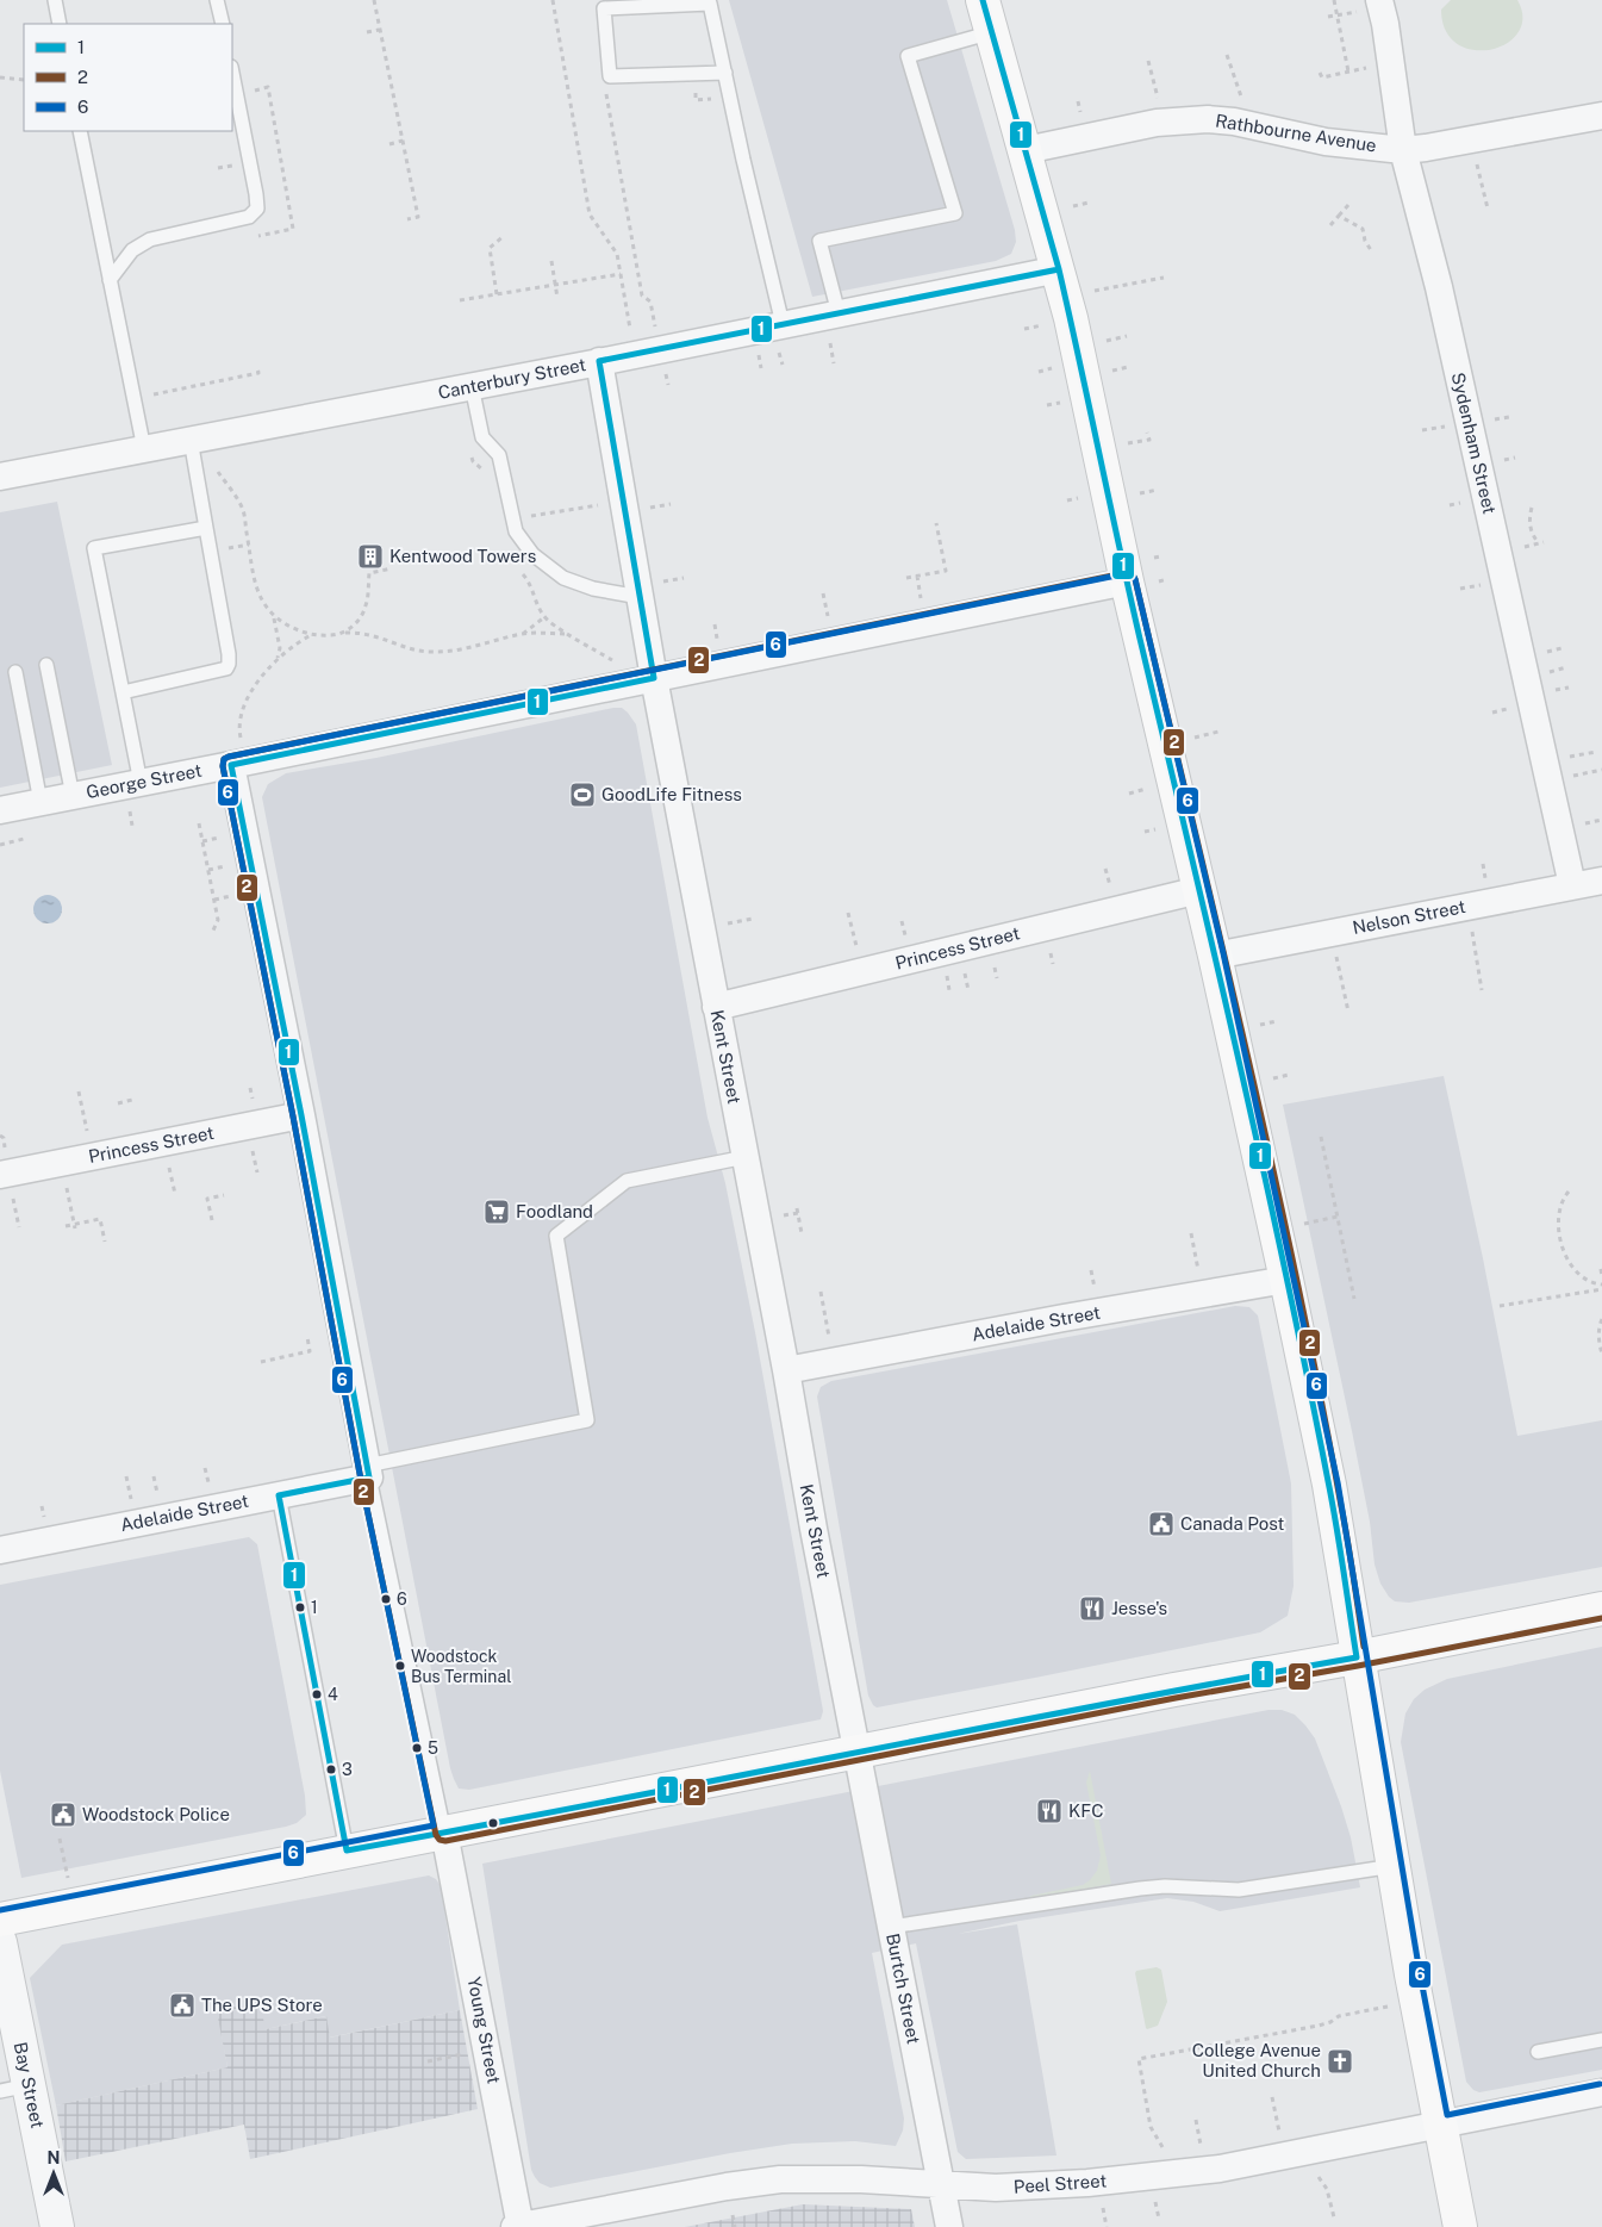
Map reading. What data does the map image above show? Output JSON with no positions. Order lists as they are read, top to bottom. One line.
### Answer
{"streets":{"street":["Rathbourne Avenue","Canterbury Street","Sydenham Street","George Street","Nelson Street","Princess Street","Kent Street","Adelaide Street","Burtch Street","Young Street","Bay Street","Peel Street"]},"crossings":[["Rathbourne Avenue","Sydenham Street"],["Canterbury Street","Kent Street"],["Sydenham Street","Nelson Street"],["George Street","Kent Street"],["Princess Street","Kent Street"],["Kent Street","Adelaide Street"],["Kent Street","Burtch Street"],["Burtch Street","Peel Street"],["Young Street","Peel Street"]],"places":{"building":["Kentwood Towers"],"sports":["GoodLife Fitness"],"supermarket":["Foodland"],"public building":["Canada Post","Woodstock Police","The UPS Store"],"other":["6","1","Woodstock Bus Terminal","4","5","3"],"restaurant":["Jesse's","KFC"],"church":["College Avenue United Church"]},"lines":["transit line 1","transit line 2","transit line 6"],"legend":["1","2","6"],"north":"top"}
